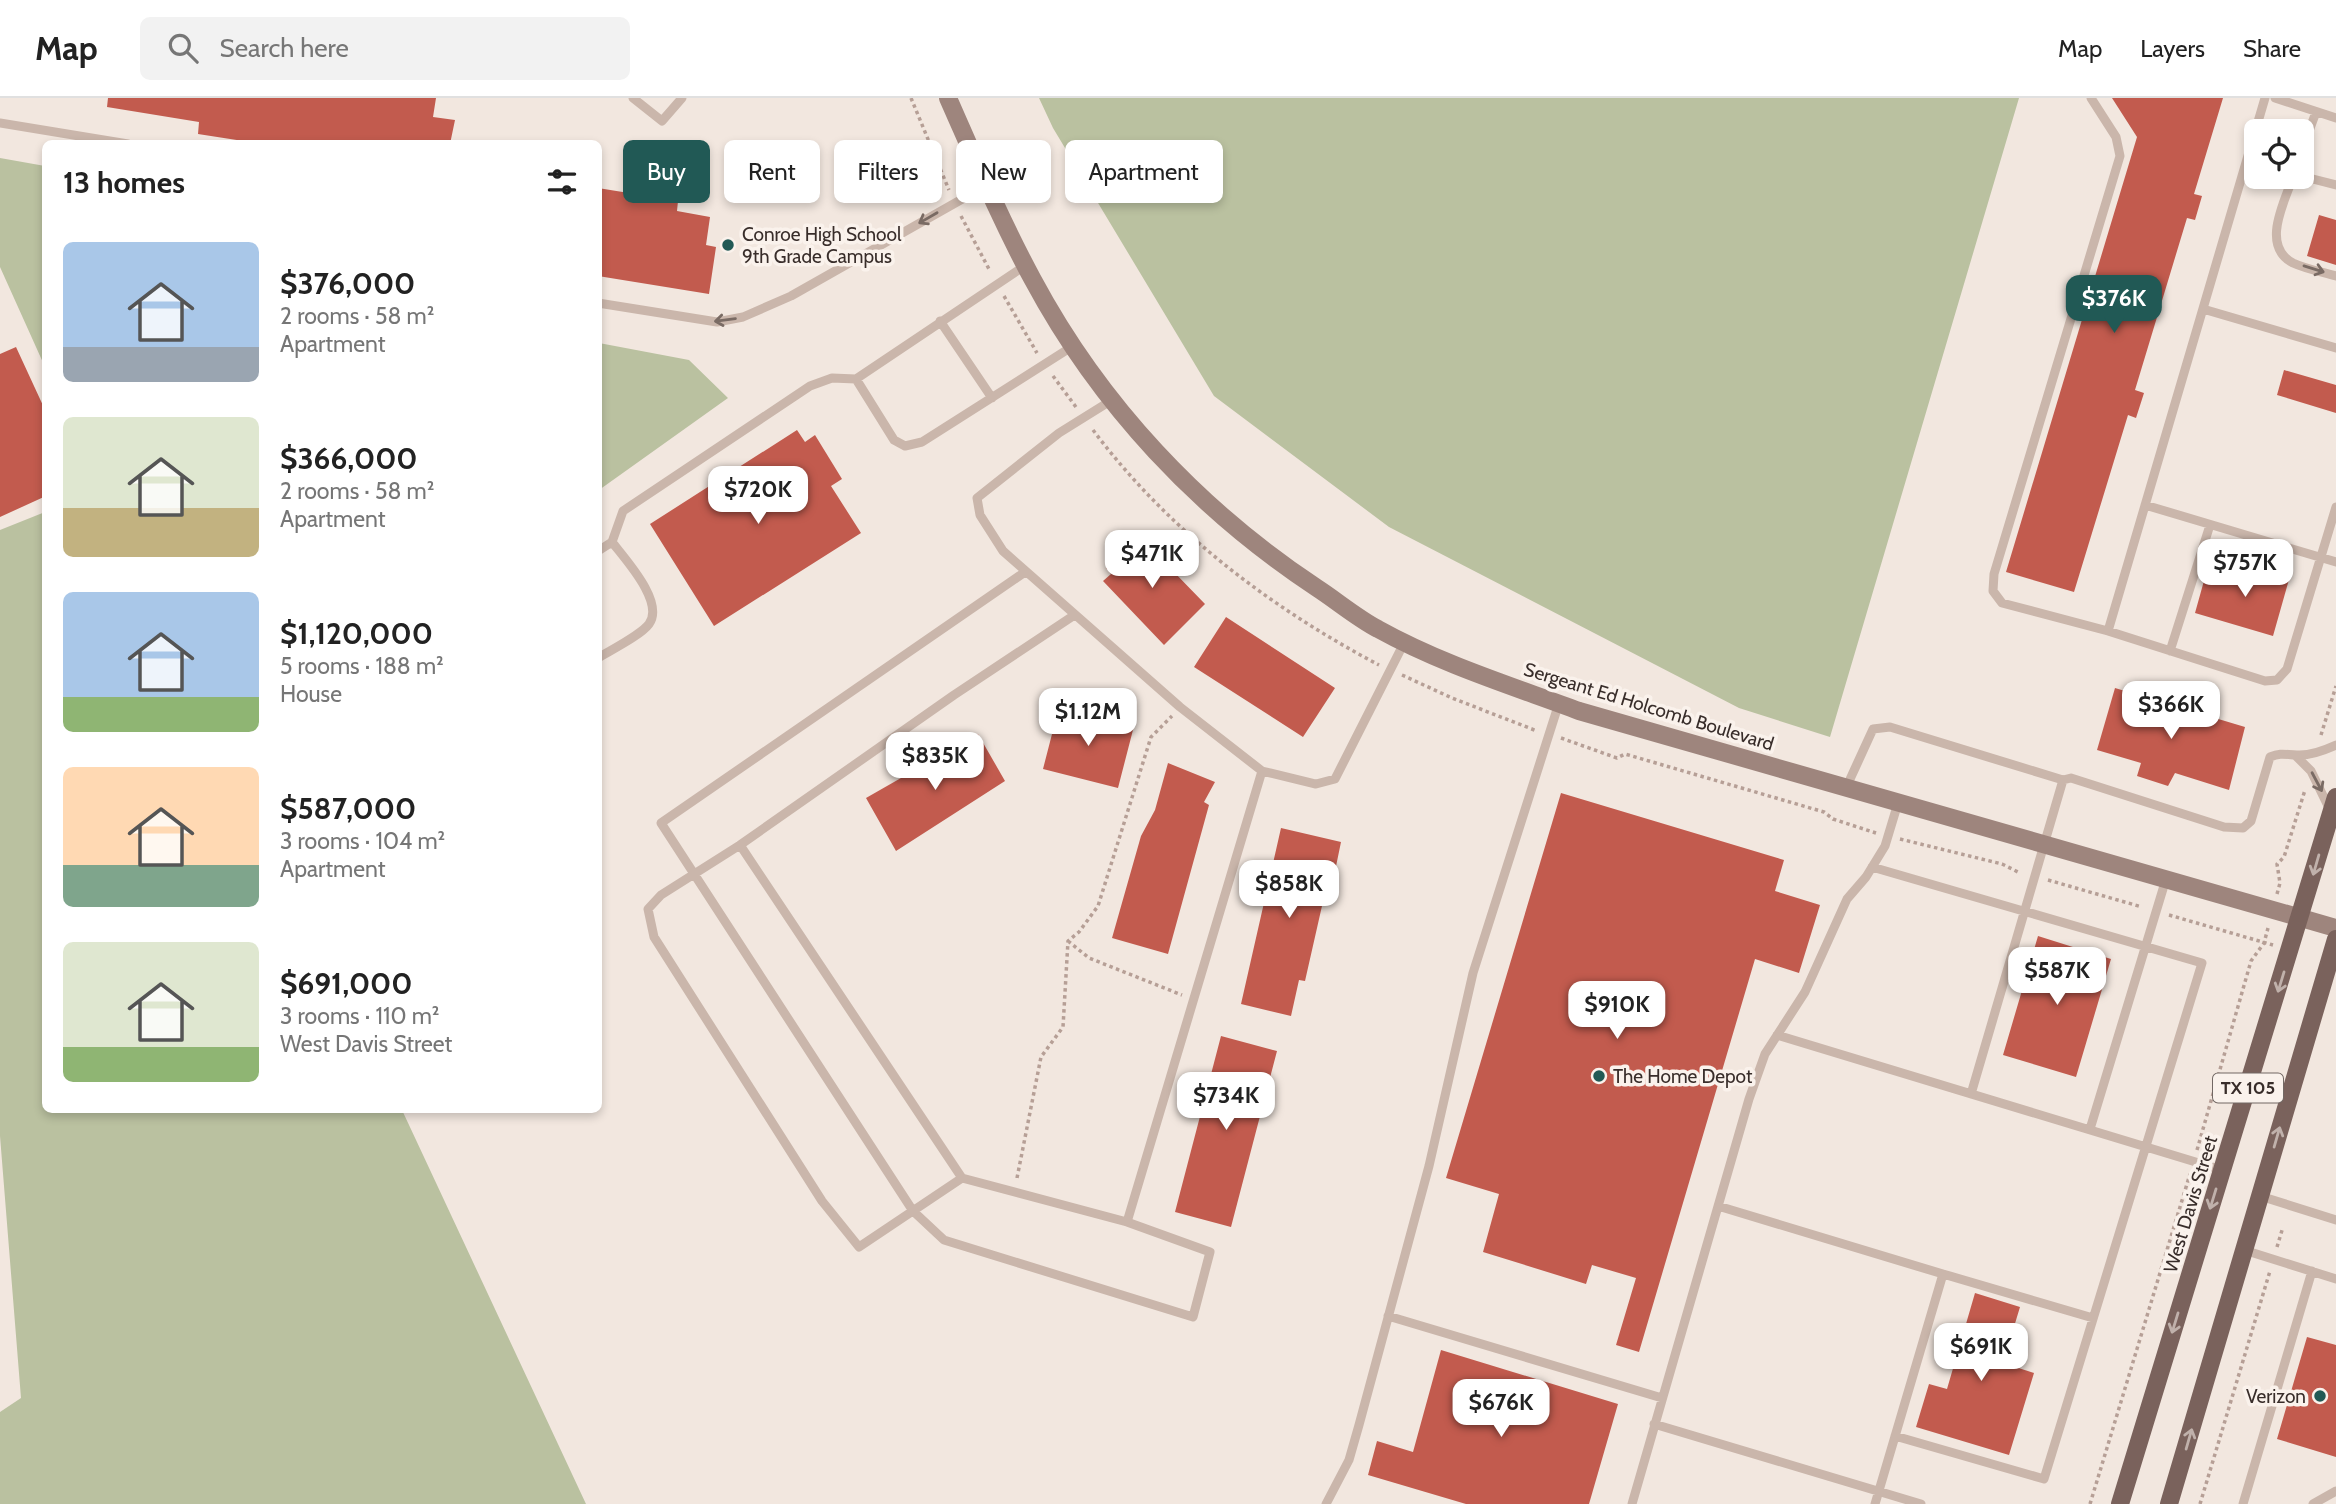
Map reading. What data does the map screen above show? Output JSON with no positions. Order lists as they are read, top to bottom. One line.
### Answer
{"streets":{"main road":["TX 105","West Davis Street"],"street":["Sergeant Ed Holcomb Boulevard"]},"crossings":[["Sergeant Ed Holcomb Boulevard","West Davis Street"]],"places":["Conroe High School 9th Grade Campus","The Home Depot","Verizon"],"page":{"header":"Map","search":"Search here","nav":["Map","Layers","Share"],"chip":["Buy","Rent","Filters","New","Apartment"],"heading":"13 homes","list":[{"name":"$376,000","note":"2 rooms · 58 m² · Apartment"},{"name":"$366,000","note":"2 rooms · 58 m² · Apartment"},{"name":"$1,120,000","note":"5 rooms · 188 m² · House"},{"name":"$587,000","note":"3 rooms · 104 m² · Apartment"},{"name":"$691,000","note":"3 rooms · 110 m² · West Davis Street"}],"price":["$376K","$720K","$471K","$757K","$366K","$1.12M","$835K","$858K","$587K","$910K","$734K","$691K","$676K"]}}
